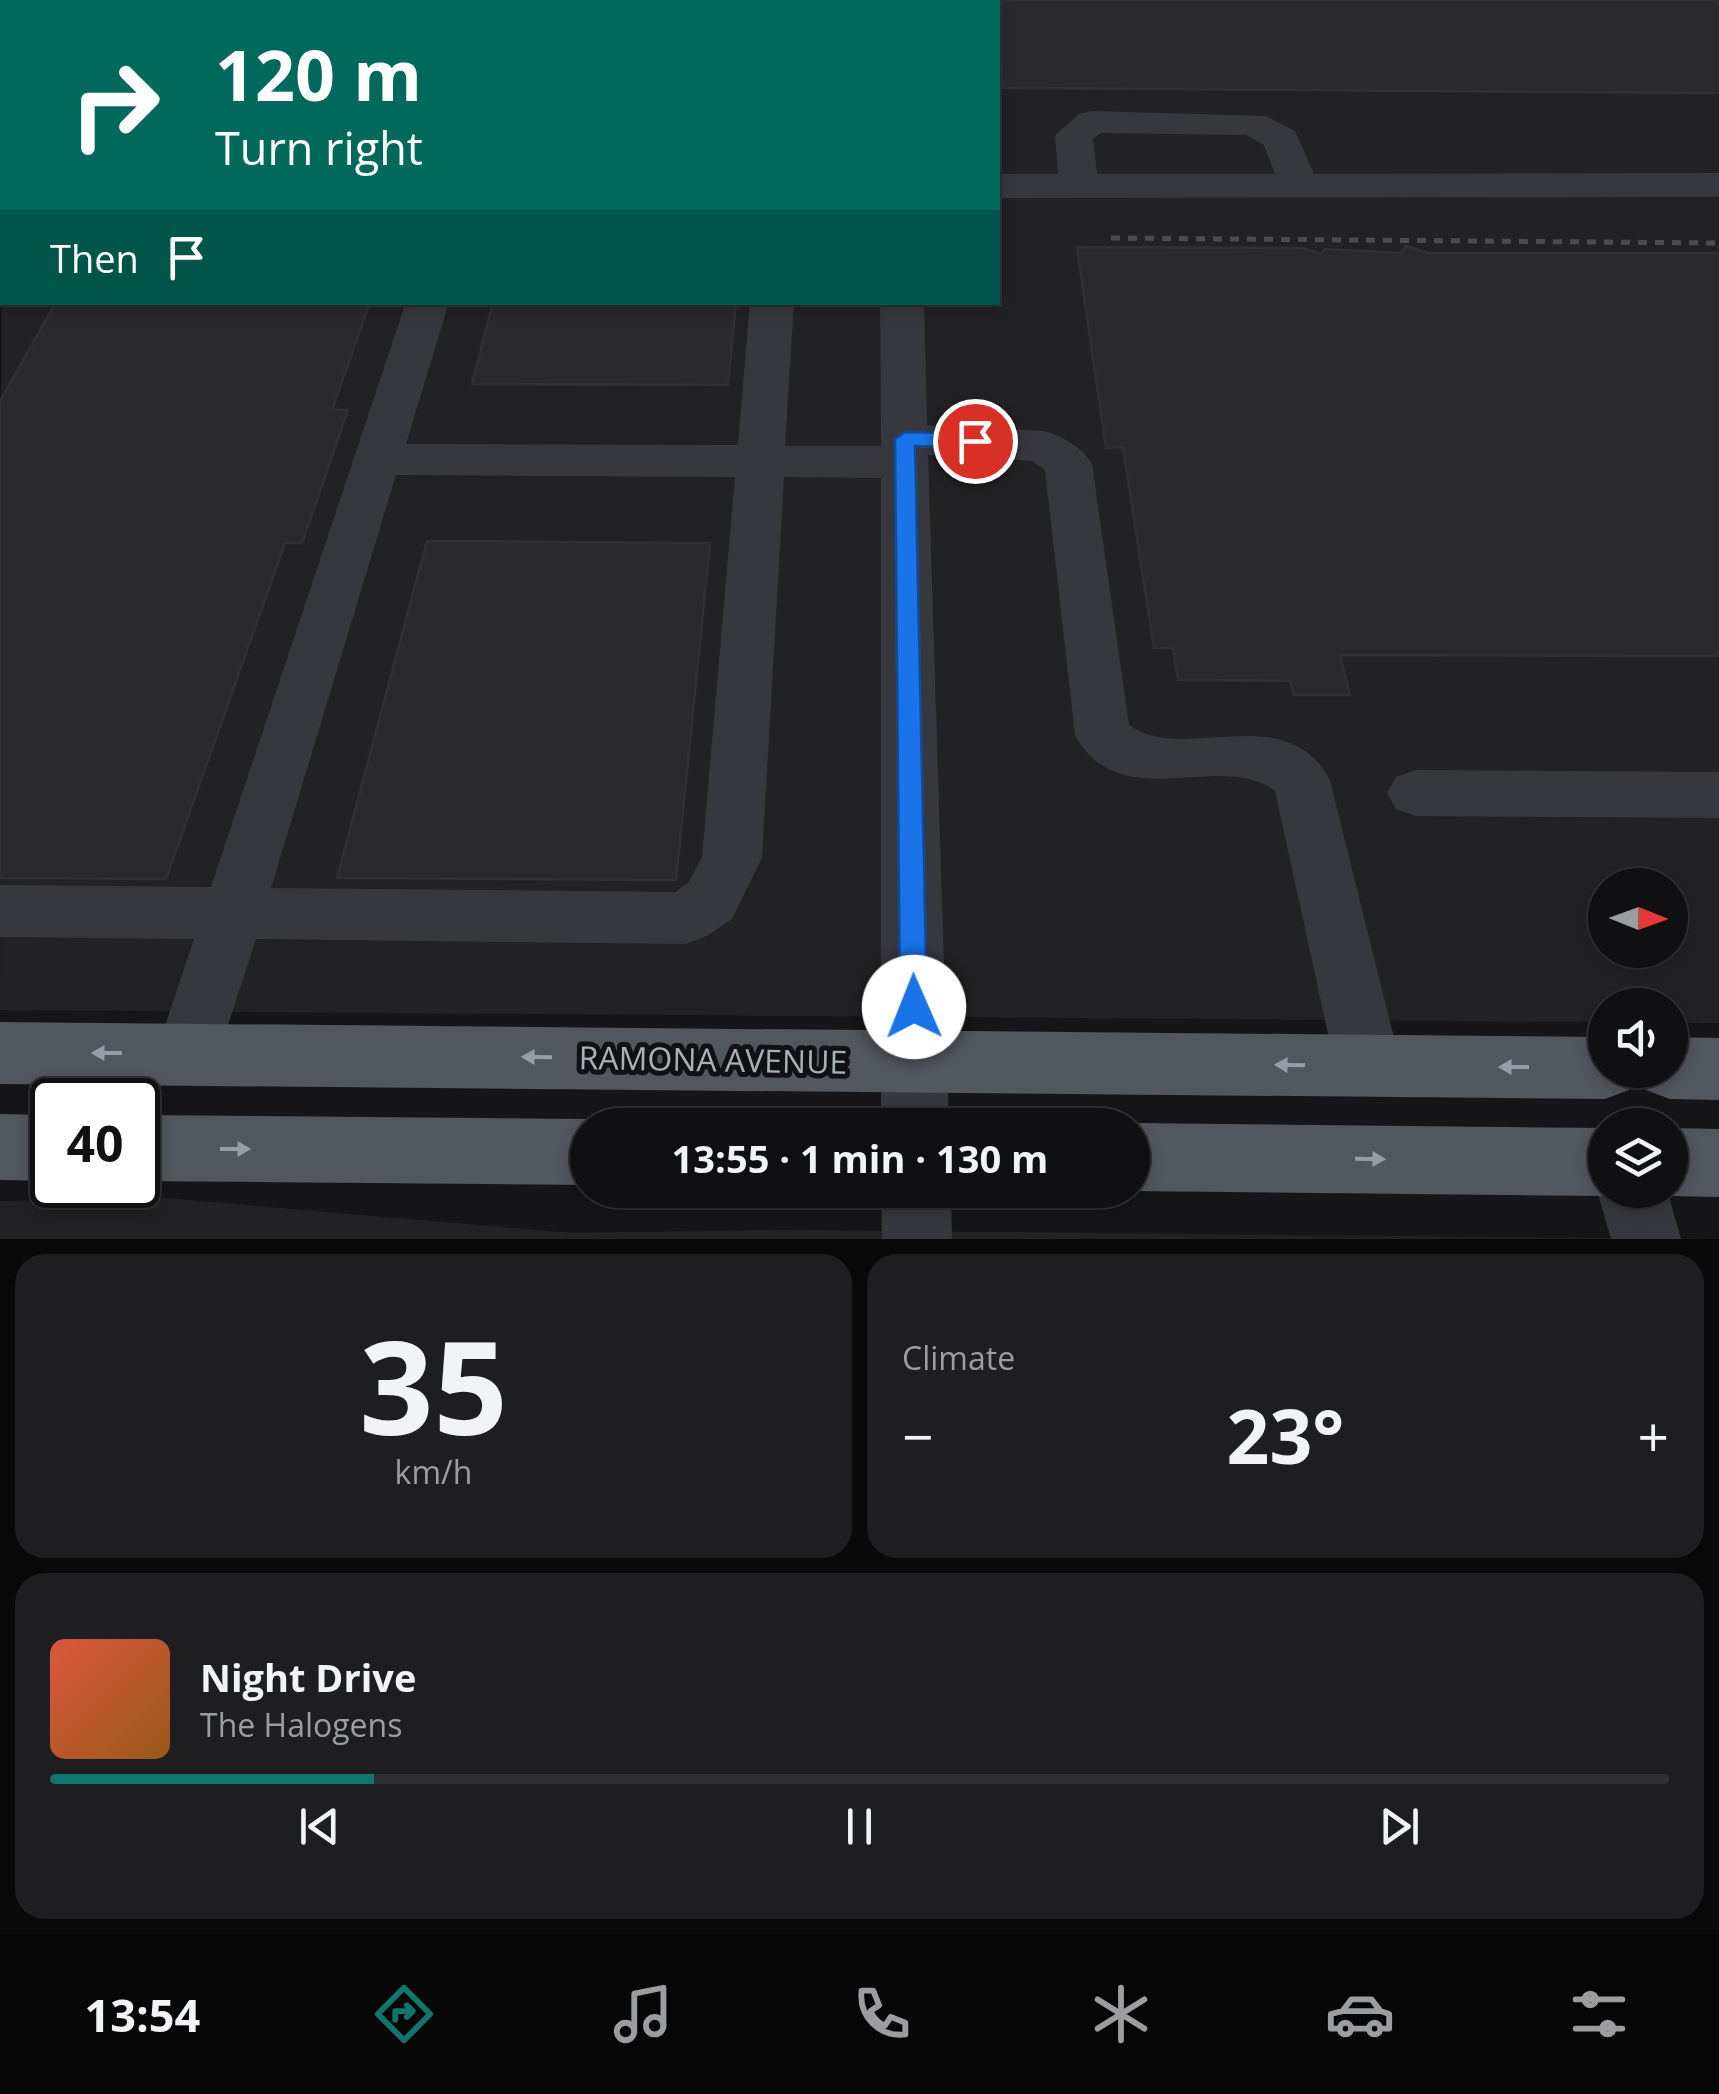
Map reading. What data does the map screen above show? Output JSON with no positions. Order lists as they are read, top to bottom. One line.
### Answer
{"streets":{"main road":["RAMONA AVENUE"]},"north":"right","page":{"turn":["120 m","Turn right"],"then":"Then","limit":"40","trip":"13:55 · 1 min · 130 m","tile":[["35","km/h"],"Climate"],"heat":["−","23°","+"],"song":["Night Drive","The Halogens"],"tabs":"13:54"}}
